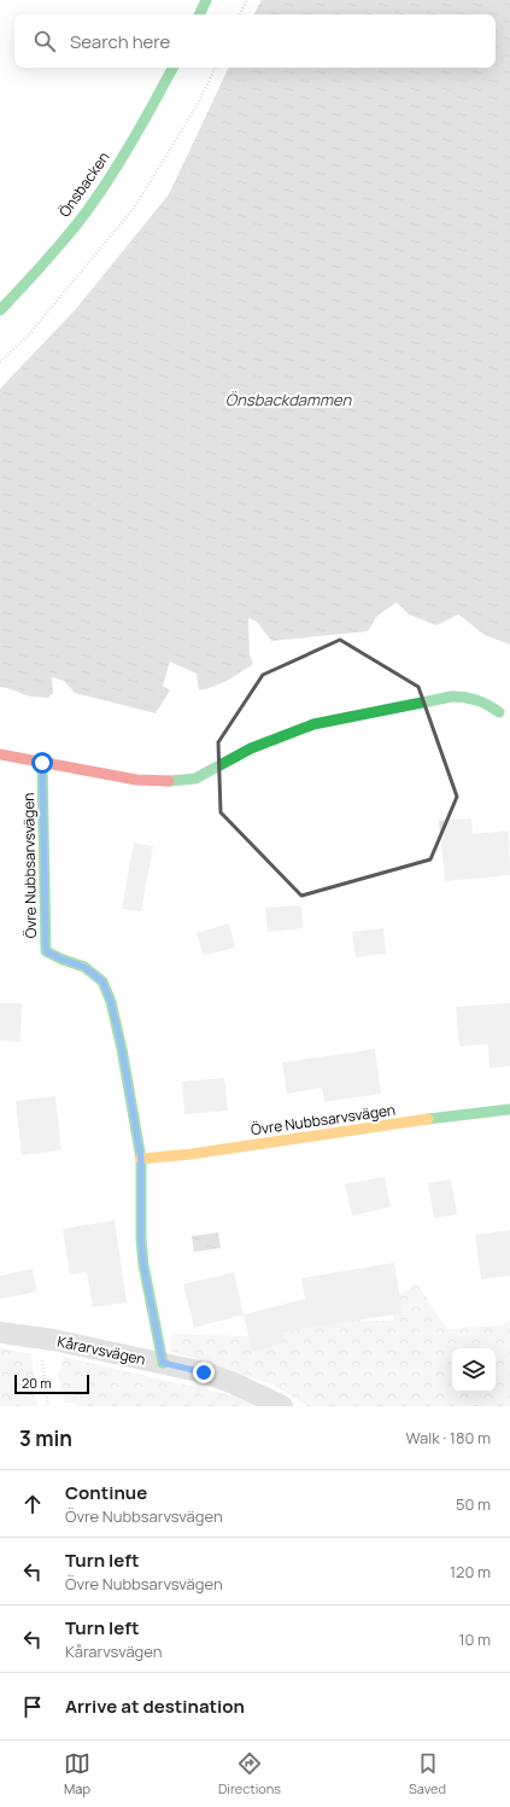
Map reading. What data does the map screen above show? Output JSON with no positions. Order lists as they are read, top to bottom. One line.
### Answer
{"streets":{"street":["Önsbacken","Övre Nubbsarvsvägen","Kårarvsvägen"]},"crossings":[["Övre Nubbsarvsvägen","Kårarvsvägen"]],"water":["Önsbackdammen"],"scale_bar":"20 m","page":{"search":"Search here","scale":"20 m","heading":["3 min","Walk · 180 m"],"list":[["Continue","Övre Nubbsarvsvägen","50 m"],["Turn left","Övre Nubbsarvsvägen","120 m"],["Turn left","Kårarvsvägen","10 m"],"Arrive at destination"],"nav":["Map","Directions","Saved"]}}
